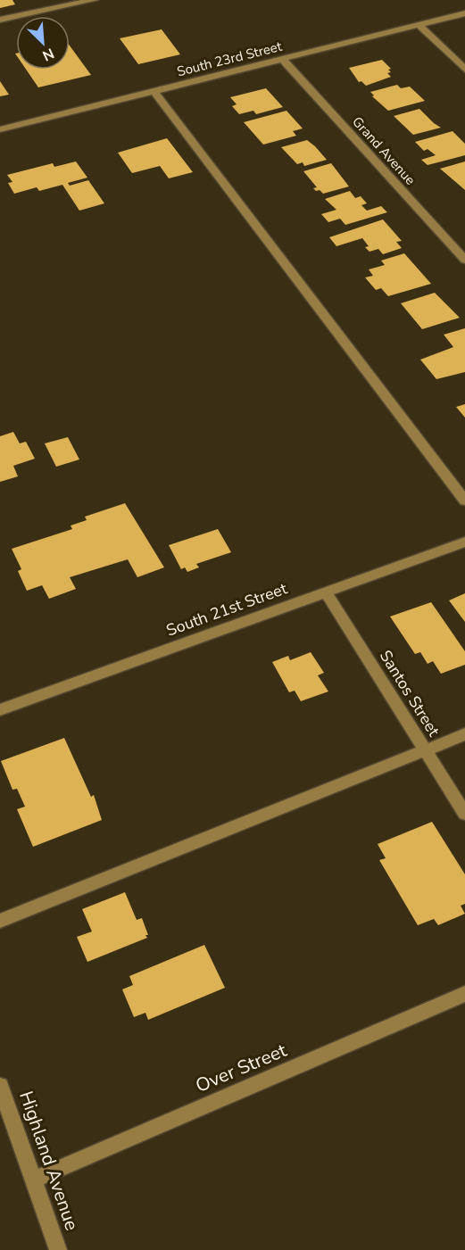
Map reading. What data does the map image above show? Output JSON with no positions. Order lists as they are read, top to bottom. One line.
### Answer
{"streets":{"street":["South 23rd Street","Grand Avenue","South 21st Street","Santos Street","Over Street","Highland Avenue"]},"crossings":[["South 23rd Street","Grand Avenue"],["South 21st Street","Santos Street"],["Over Street","Highland Avenue"]],"north":"bottom right"}
